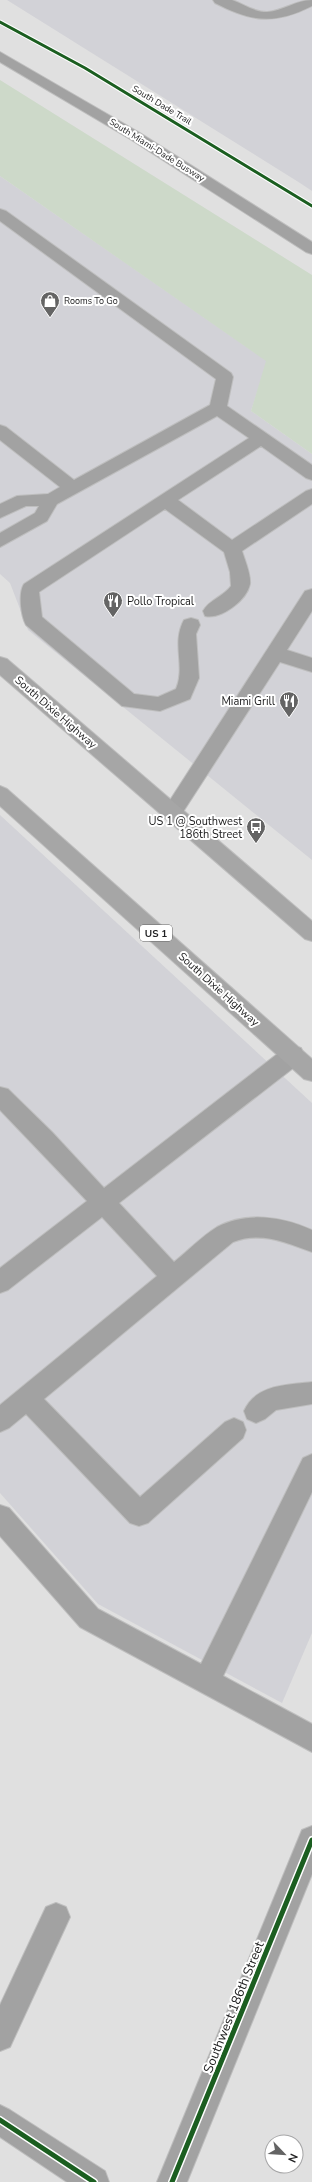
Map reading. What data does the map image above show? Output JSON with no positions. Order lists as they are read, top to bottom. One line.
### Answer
{"streets":{"highway":["South Dixie Highway","US 1"],"street":["South Miami-Dade Busway","Southwest 186th Street"],"cycle path":["South Dade Trail"]},"places":{"shop":["Rooms To Go"],"restaurant":["Pollo Tropical","Miami Grill"],"bus stop":["US 1 @ Southwest 186th Street"]},"north":"bottom right"}
